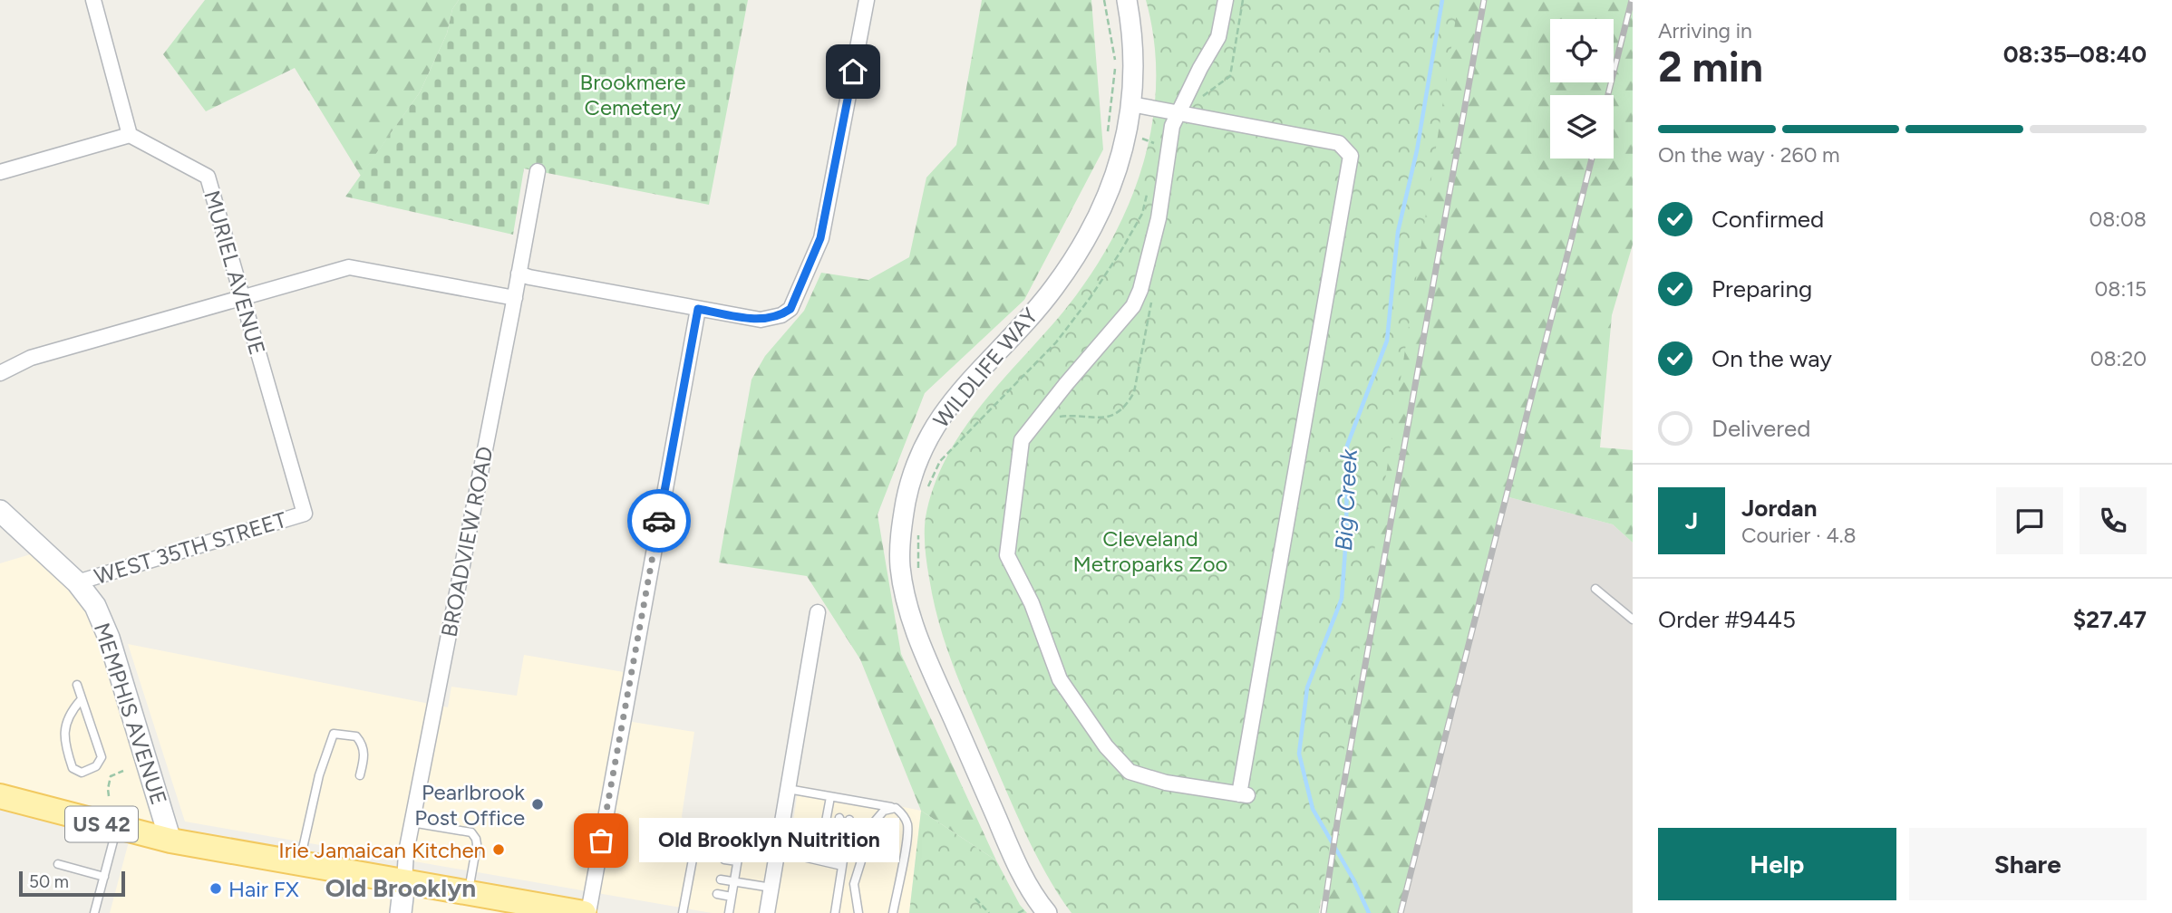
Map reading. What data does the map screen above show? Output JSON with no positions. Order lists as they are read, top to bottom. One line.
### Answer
{"streets":{"main road":["BROADVIEW ROAD","MEMPHIS AVENUE","US 42"],"street":["MURIEL AVENUE","WILDLIFE WAY","WEST 35TH STREET"]},"crossings":[["MURIEL AVENUE","WEST 35TH STREET"],["BROADVIEW ROAD","US 42"],["WEST 35TH STREET","MEMPHIS AVENUE"],["MEMPHIS AVENUE","US 42"]],"districts":["Old Brooklyn"],"water":["Big Creek"],"parks":["Brookmere Cemetery","Cleveland Metroparks Zoo"],"places":["Pearlbrook Post Office","Old Brooklyn Nuitrition","Irie Jamaican Kitchen","Hair FX"],"scale_bar":"50 m","page":{"heading":["2 min","Arriving in","08:35–08:40"],"panel":["Jordan","Courier · 4.8","Order #9445","$27.47"],"bar":"On the way · 260 m","list":[["Confirmed","08:08"],["Preparing","08:15"],["On the way","08:20"],"Delivered"],"round":"J","buttons":["Help","Share"],"bubble":"Old Brooklyn Nuitrition","scale":"50 m"}}
